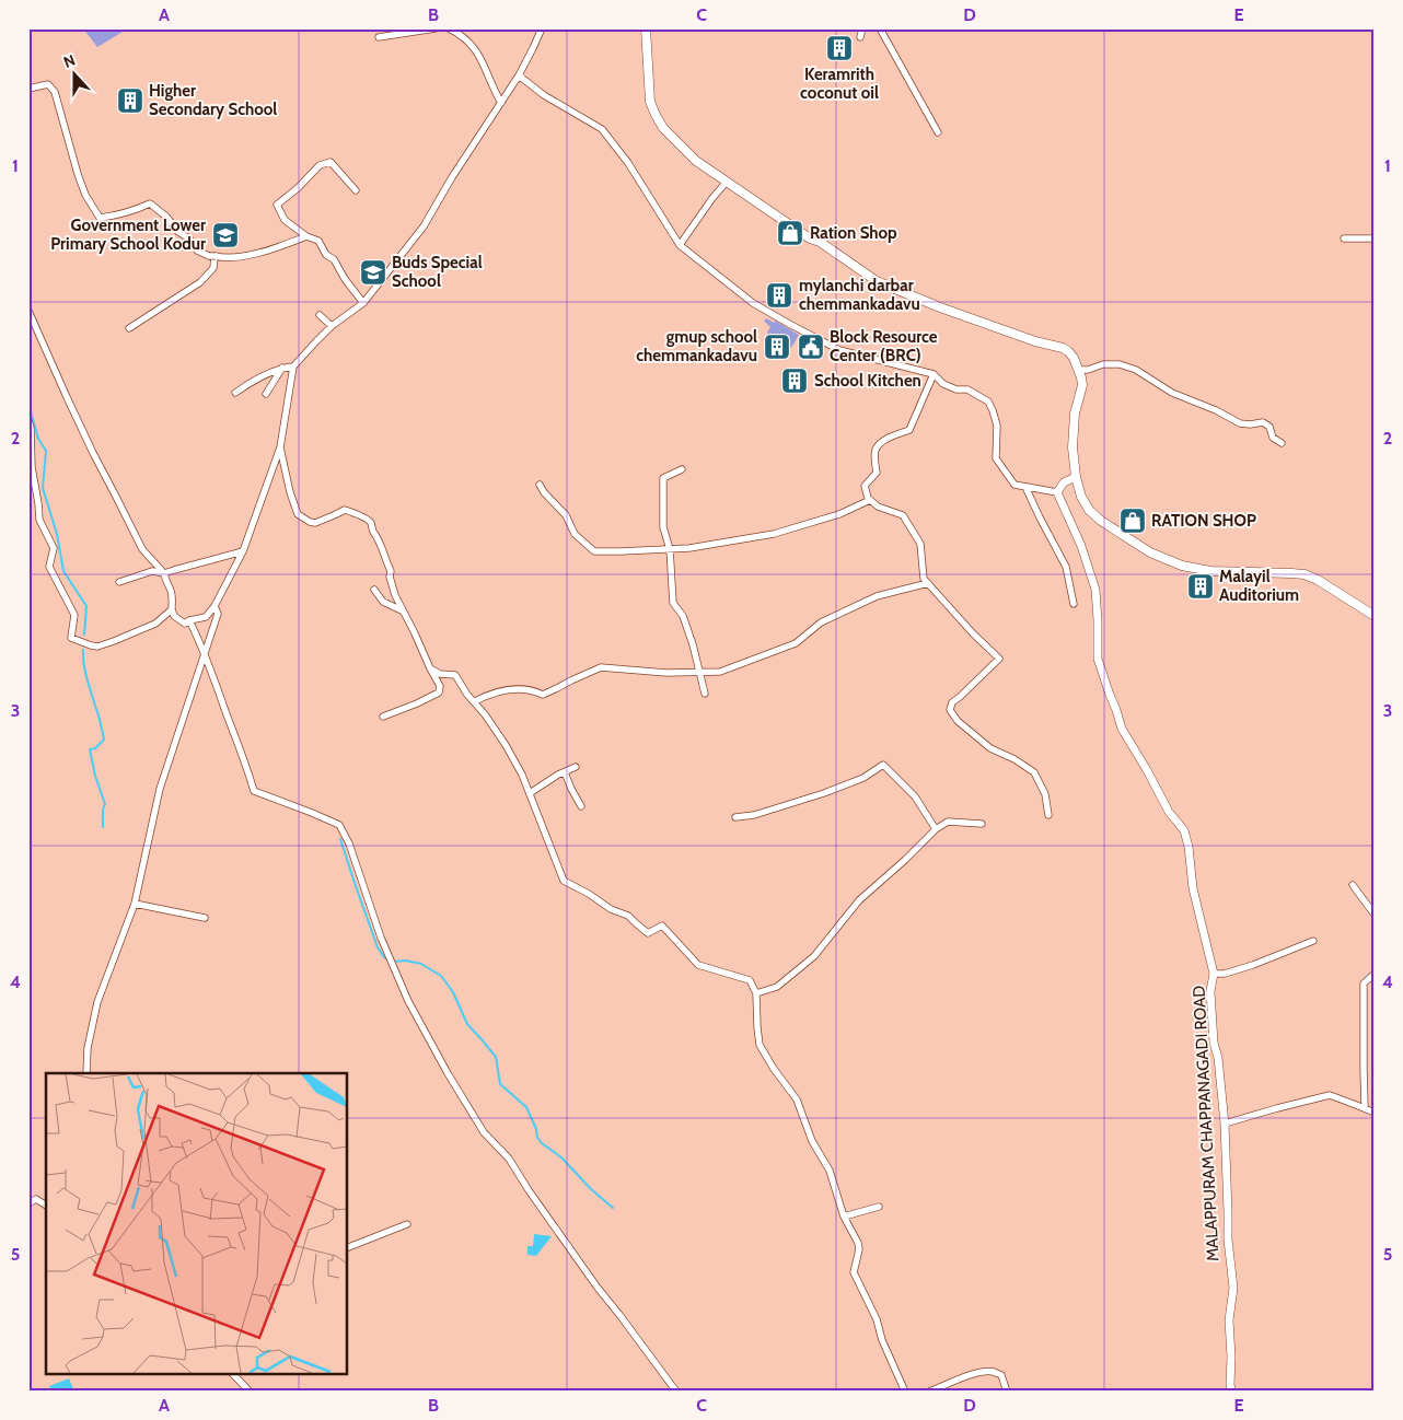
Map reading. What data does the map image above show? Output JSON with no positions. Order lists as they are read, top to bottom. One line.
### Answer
{"streets":{"street":["MALAPPURAM CHAPPANAGADI ROAD"]},"places":{"building":["Keramrith coconut oil","Higher Secondary School","mylanchi darbar chemmankadavu","gmup school chemmankadavu","School Kitchen","Malayil Auditorium"],"shop":["Ration Shop","RATION SHOP"],"school or university":["Government Lower Primary School Kodur","Buds Special School"],"public building":["Block Resource Center (BRC)"]},"north":"top","grid":{"columns":["A","B","C","D","E"],"rows":["1","2","3","4","5"]}}
